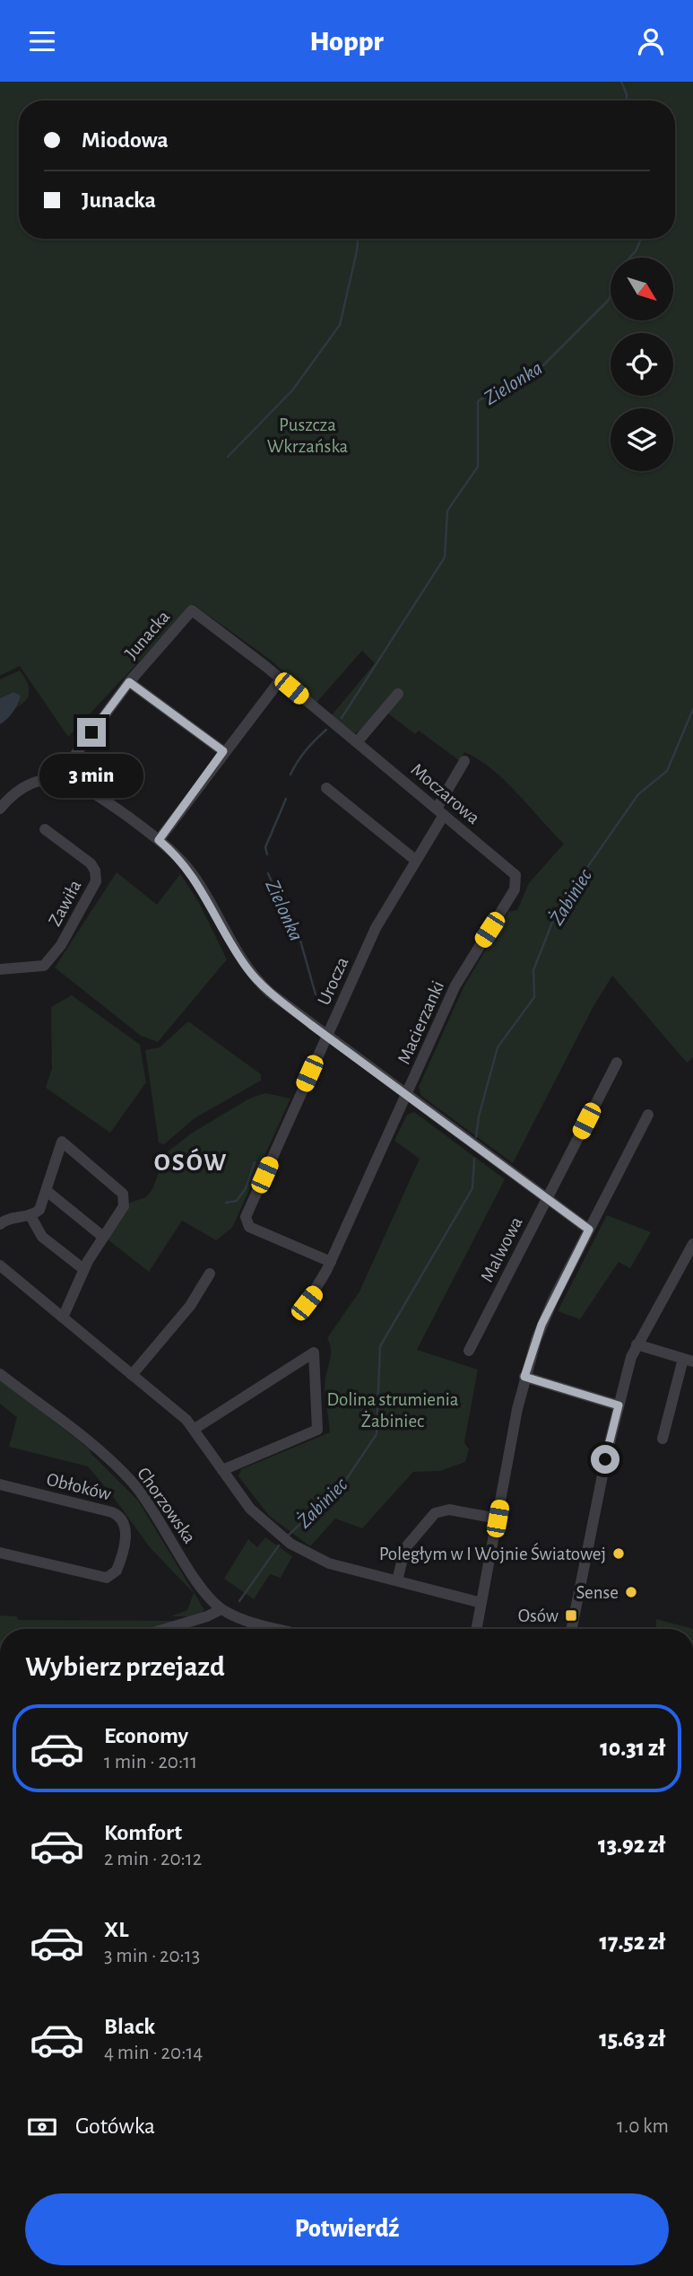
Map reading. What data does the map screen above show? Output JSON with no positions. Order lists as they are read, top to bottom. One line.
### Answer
{"streets":{"street":["Junacka","Moczarowa","Zawiła","Urocza","Macierzanki","Malwowa","Obłoków","Chorzowska"]},"crossings":[["Junacka","Moczarowa"],["Moczarowa","Urocza"],["Moczarowa","Macierzanki"],["Urocza","Macierzanki"]],"districts":["OSÓW"],"water":["Zielonka","Żabiniec"],"parks":["Puszcza Wkrzańska","Dolina strumienia Żabiniec"],"places":{"other":["Poległym w I Wojnie Światowej","Sense"],"transit":["Osów"]},"north":"bottom right","page":{"header":"Hoppr","banner":["Miodowa","Junacka"],"bubble":"3 min","heading":"Wybierz przejazd","list":[{"name":"Economy","note":"1 min · 20:11","value":"10.31 zł"},{"name":"Komfort","note":"2 min · 20:12","value":"13.92 zł"},{"name":"XL","note":"3 min · 20:13","value":"17.52 zł"},{"name":"Black","note":"4 min · 20:14","value":"15.63 zł"}],"pay":["Gotówka","1.0 km"],"buttons":"Potwierdź"}}
